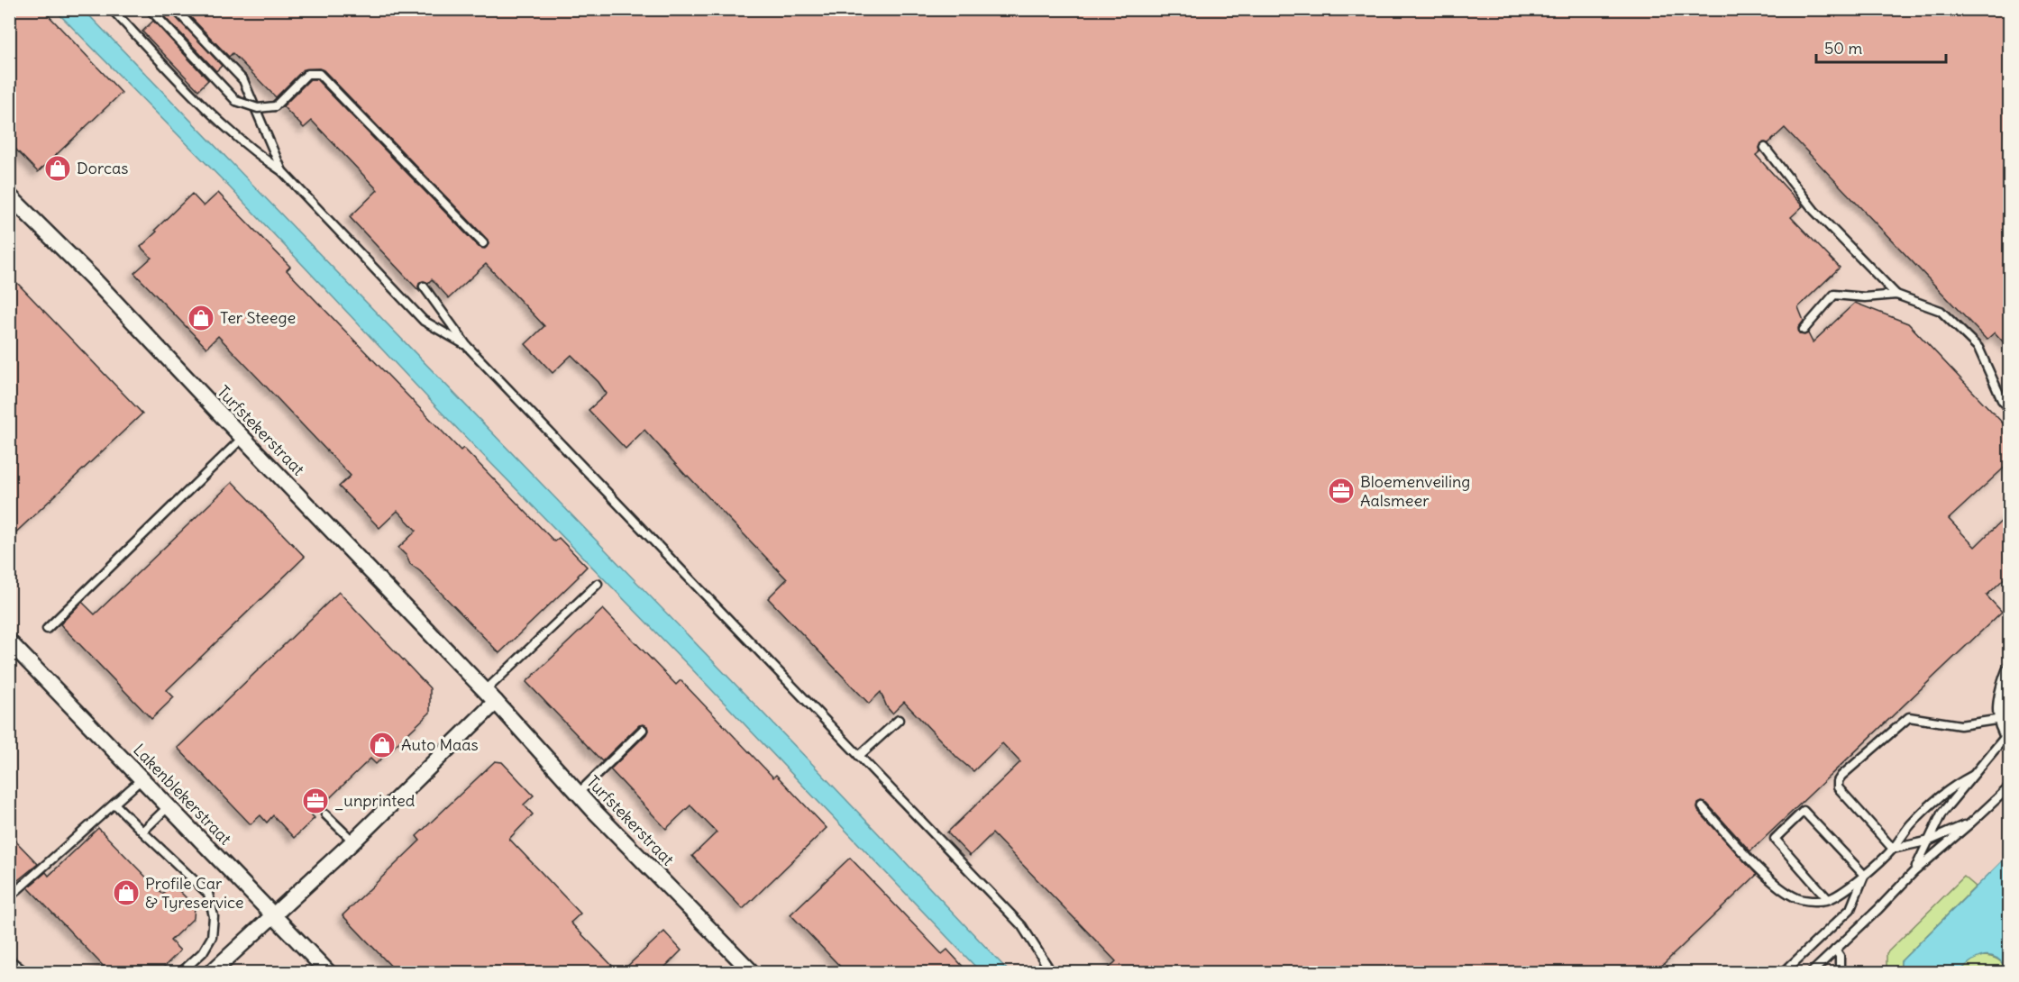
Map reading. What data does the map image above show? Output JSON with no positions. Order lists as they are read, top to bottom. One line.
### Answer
{"streets":{"street":["Turfstekerstraat","Lakenblekerstraat"]},"places":{"shop":["Dorcas","Ter Steege","Auto Maas","Profile Car & Tyreservice"],"office":["Bloemenveiling Aalsmeer","_unprinted"]},"scale_bar":"50 m"}
